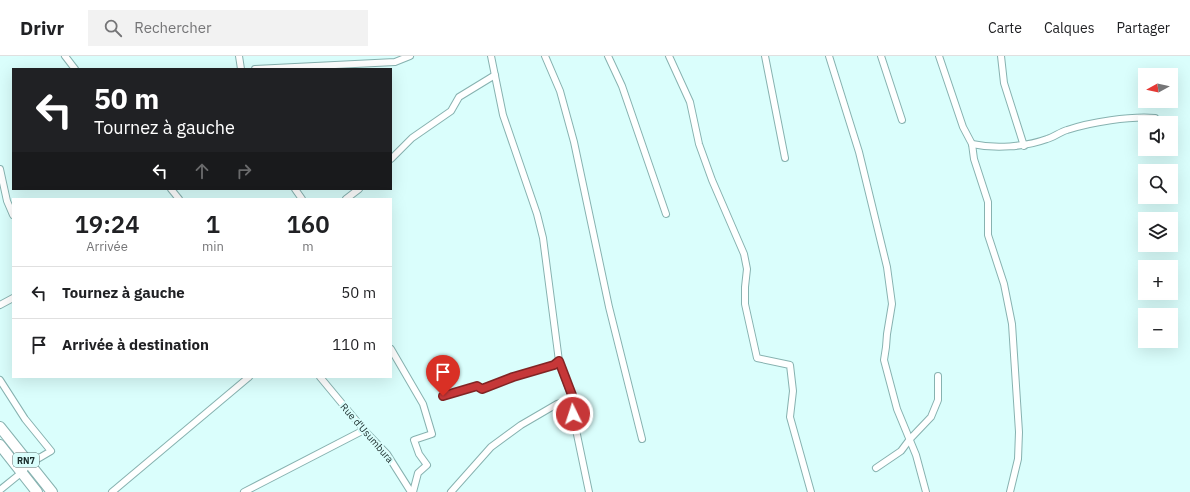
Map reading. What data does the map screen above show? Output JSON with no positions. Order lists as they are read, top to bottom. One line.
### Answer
{"streets":{"main road":["RN7"],"street":["Rue d'Usumbura"]},"north":"left","page":{"header":"Drivr","search":"Rechercher","nav":["Carte","Calques","Partager"],"map_buttons":["+","−"],"turn":["50 m","Tournez à gauche"],"eta":["19:24","Arrivée","1","min","160","m"],"list":[{"name":"Tournez à gauche","value":"50 m"},{"name":"Arrivée à destination","value":"110 m"}]}}
